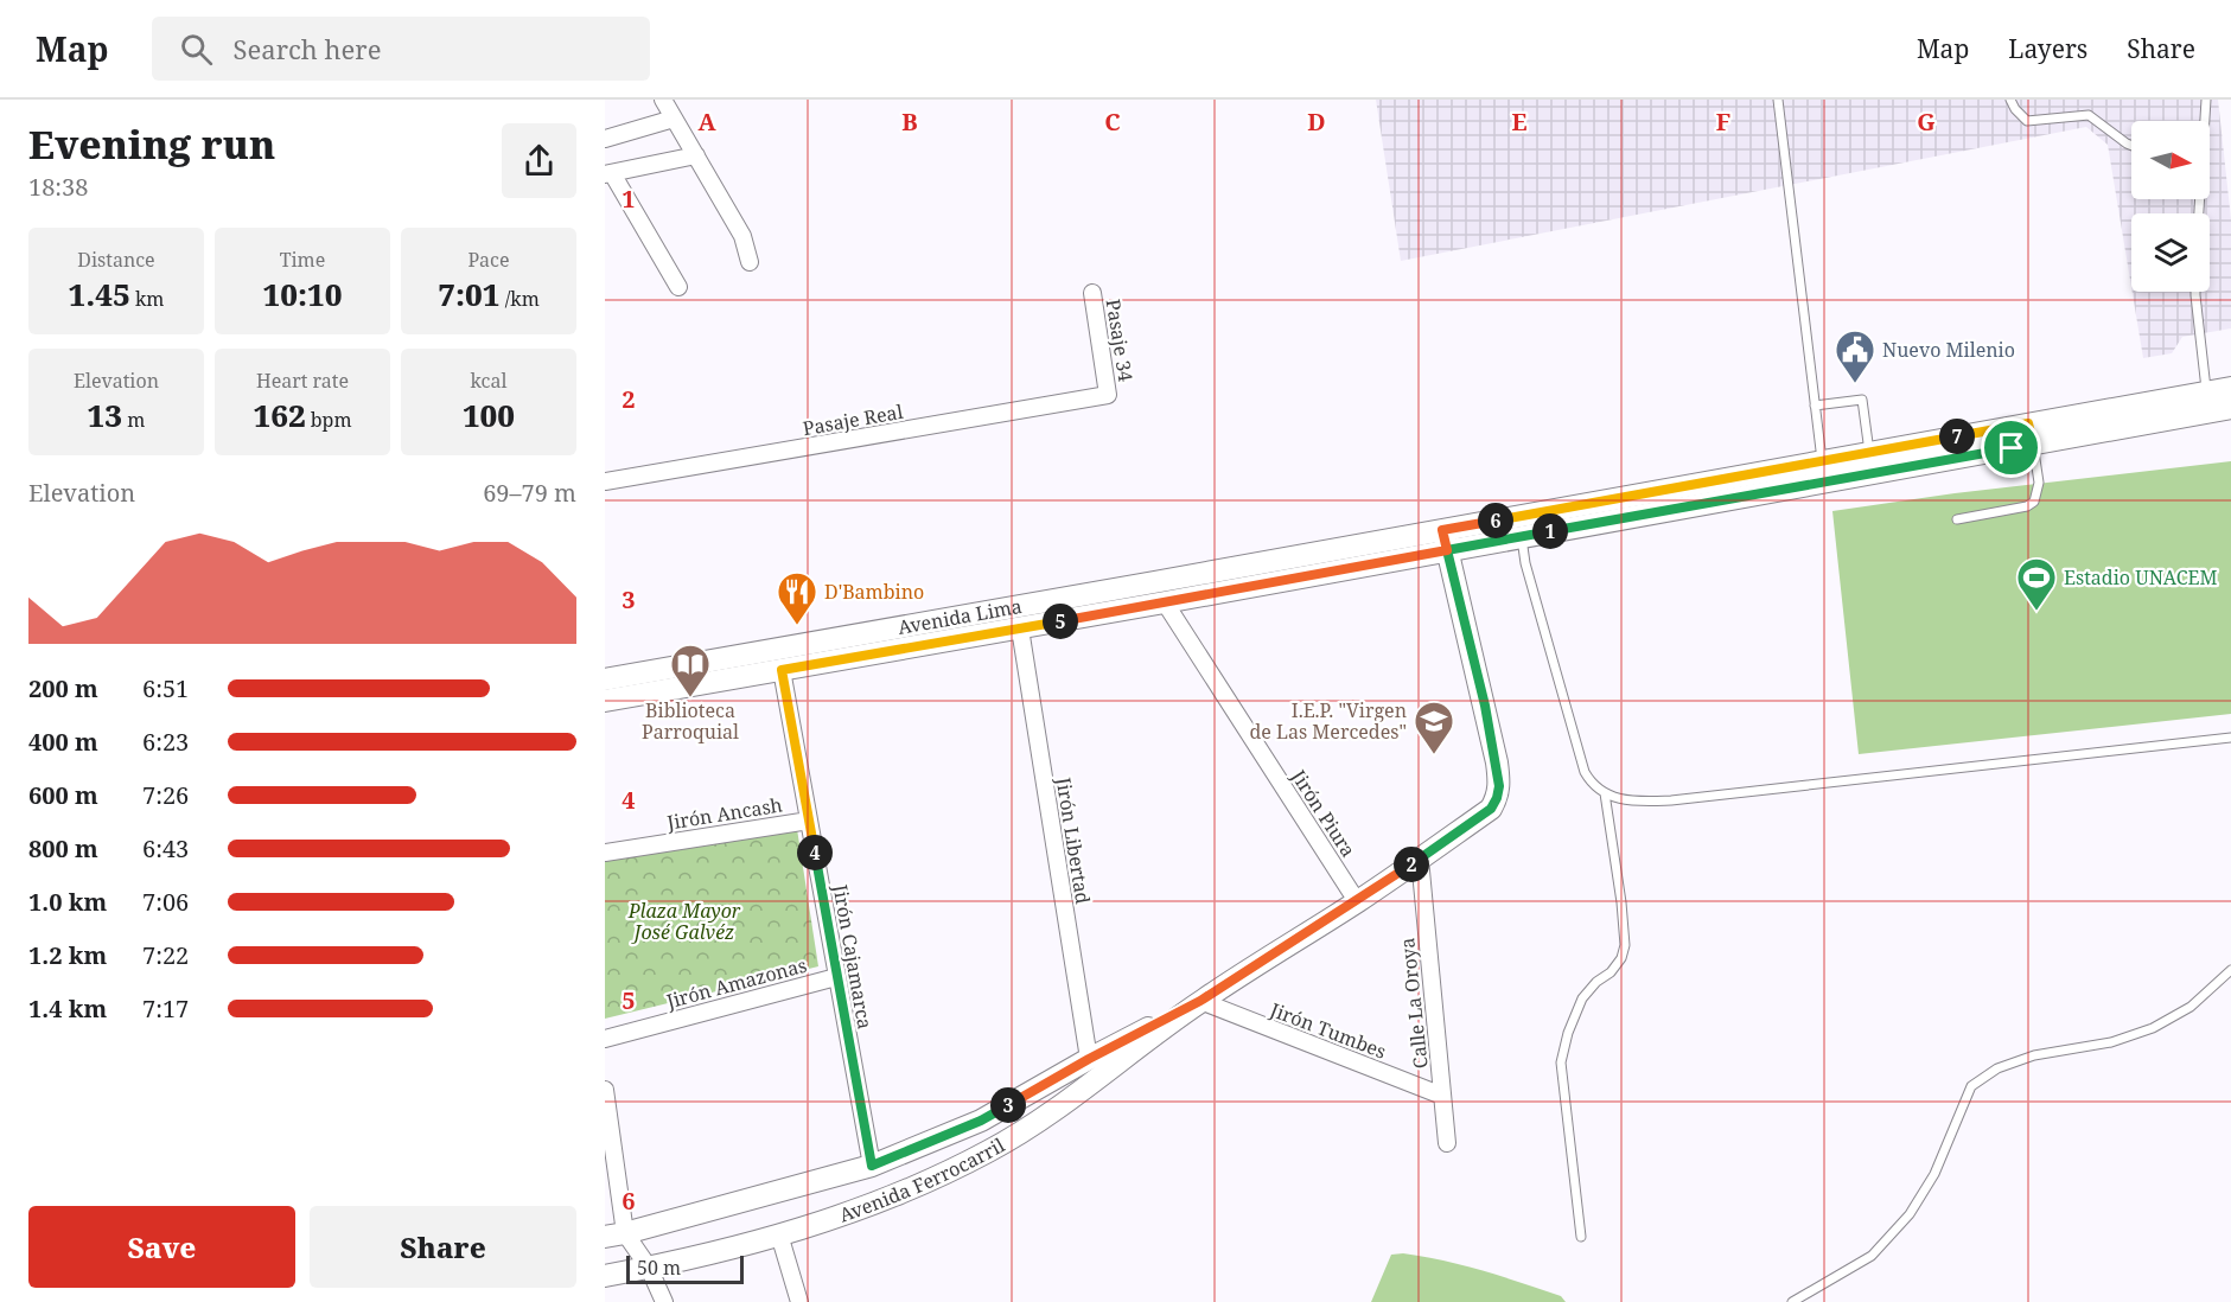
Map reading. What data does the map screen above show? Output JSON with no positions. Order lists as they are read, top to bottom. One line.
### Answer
{"streets":{"main road":["Avenida Lima","Avenida Ferrocarril"],"street":["Pasaje 34","Pasaje Real","Jirón Ancash","Jirón Piura","Jirón Libertad","Jirón Cajamarca","Jirón Amazonas","Calle La Oroya","Jirón Tumbes"]},"crossings":[["Pasaje 34","Pasaje Real"],["Avenida Lima","Jirón Piura"],["Avenida Lima","Jirón Libertad"],["Avenida Lima","Jirón Cajamarca"],["Avenida Lima","Avenida Ferrocarril"],["Jirón Ancash","Jirón Cajamarca"],["Jirón Piura","Avenida Ferrocarril"],["Jirón Libertad","Avenida Ferrocarril"],["Jirón Cajamarca","Jirón Amazonas"],["Jirón Cajamarca","Avenida Ferrocarril"],["Calle La Oroya","Jirón Tumbes"],["Calle La Oroya","Avenida Ferrocarril"],["Jirón Tumbes","Avenida Ferrocarril"]],"parks":["Plaza Mayor José Galvéz"],"places":{"public building":["Nuevo Milenio"],"sports":["Estadio UNACEM"],"restaurant":["D'Bambino"],"library":["Biblioteca Parroquial"],"school or university":["I.E.P. \"Virgen de Las Mercedes\""]},"scale_bar":"50 m","north":"right","page":{"header":"Map","search":"Search here","nav":["Map","Layers","Share"],"heading":["Evening run","18:38"],"stats":[["Distance","1.45 km"],["Time","10:10"],["Pace","7:01 /km"],["Elevation","13 m"],["Heart rate","162 bpm"],["kcal","100"]],"pins":["7","6","1","5","4","2","3"],"chart":["Elevation","69–79 m"],"list":[{"name":"200 m","note":"6:51"},{"name":"400 m","note":"6:23"},{"name":"600 m","note":"7:26"},{"name":"800 m","note":"6:43"},{"name":"1.0 km","note":"7:06"},{"name":"1.2 km","note":"7:22"},{"name":"1.4 km","note":"7:17"}],"buttons":["Save","Share"],"scale":"50 m"},"grid":{"columns":["A","B","C","D","E","F","G"],"rows":["1","2","3","4","5","6"]}}
